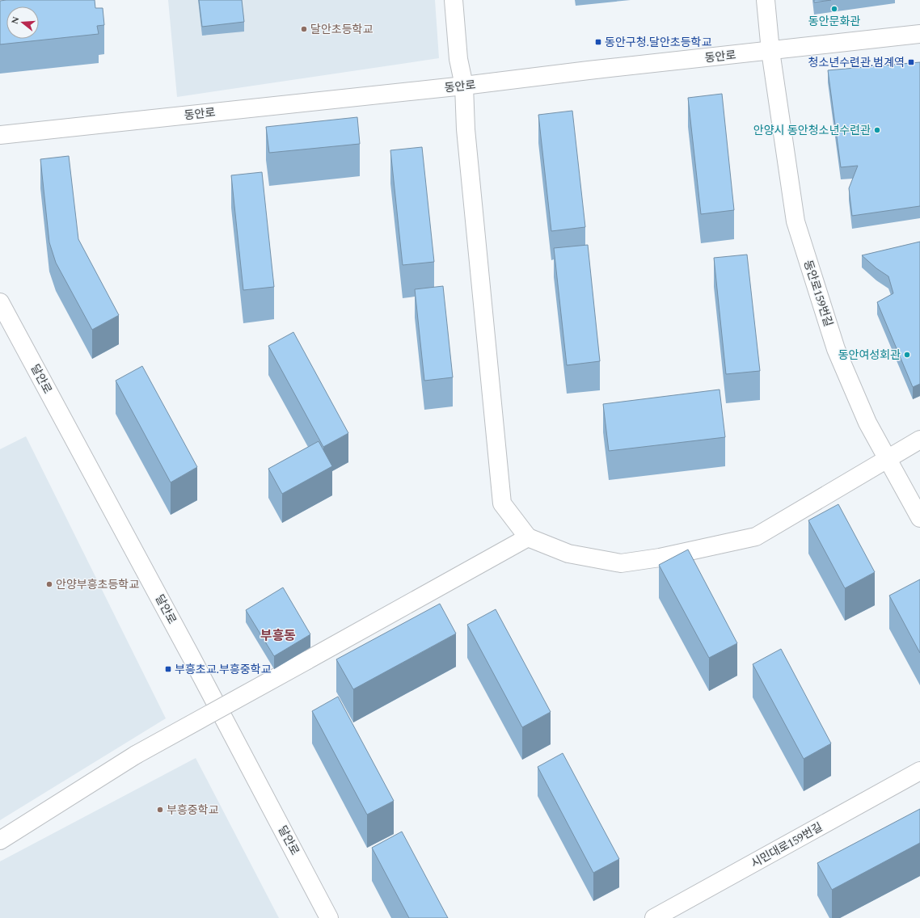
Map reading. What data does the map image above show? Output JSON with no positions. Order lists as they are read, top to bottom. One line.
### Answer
{"streets":{"street":["동안로","동안로159번길","달안로","시민대로159번길"]},"crossings":[["동안로","동안로159번길"]],"districts":["부흥동"],"places":{"other":["동안문화관","달안초등학교","안양시 동안청소년수련관","동안여성회관","안양부흥초등학교","부흥중학교"],"transit":["동안구청.달안초등학교","청소년수련관.범계역","부흥초교.부흥중학교"]},"north":"left"}
